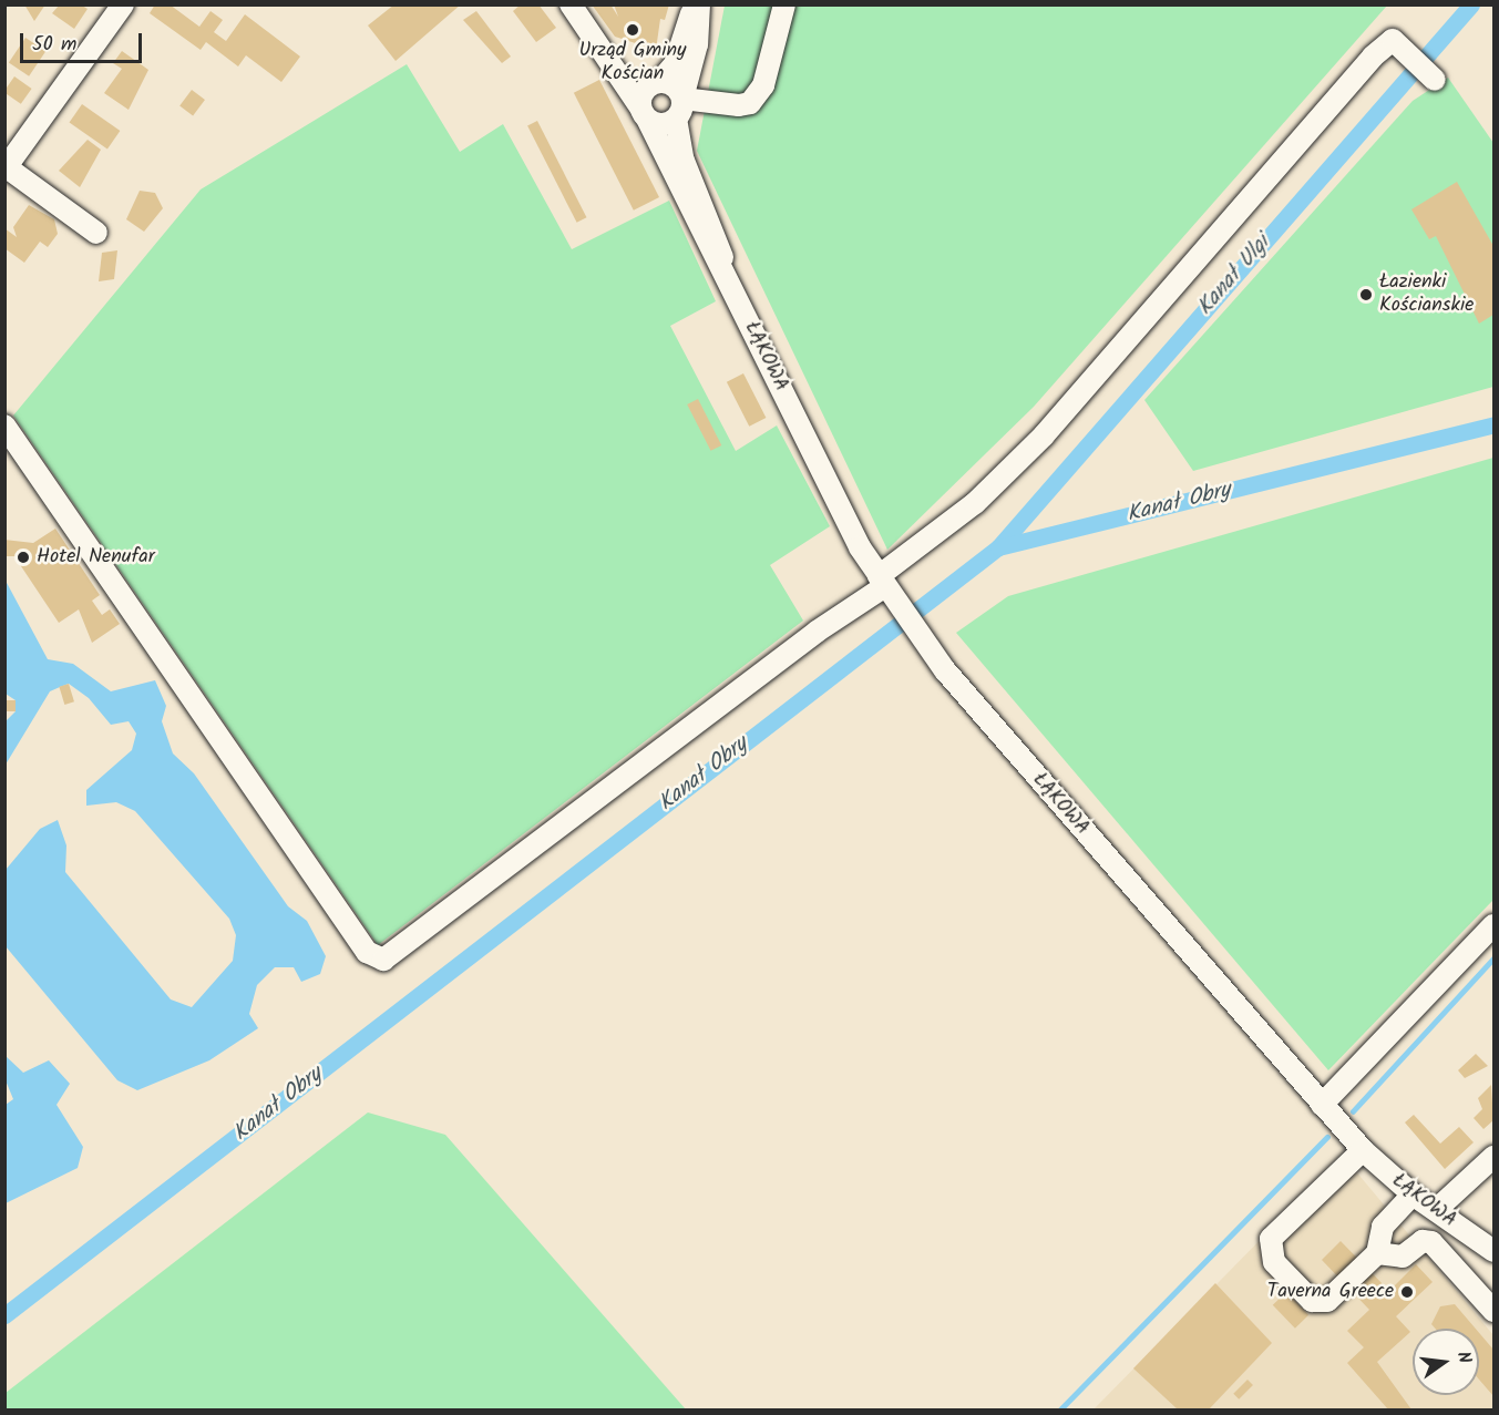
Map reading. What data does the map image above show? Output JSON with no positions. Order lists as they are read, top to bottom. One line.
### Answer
{"streets":{"street":["ŁĄKOWA"]},"water":["Kanał Ulgi","Kanał Obry"],"places":["Urząd Gminy Kościan","Łazienki Kościanskie","Hotel Nenufar","Taverna Greece"],"scale_bar":"50 m","north":"right"}
